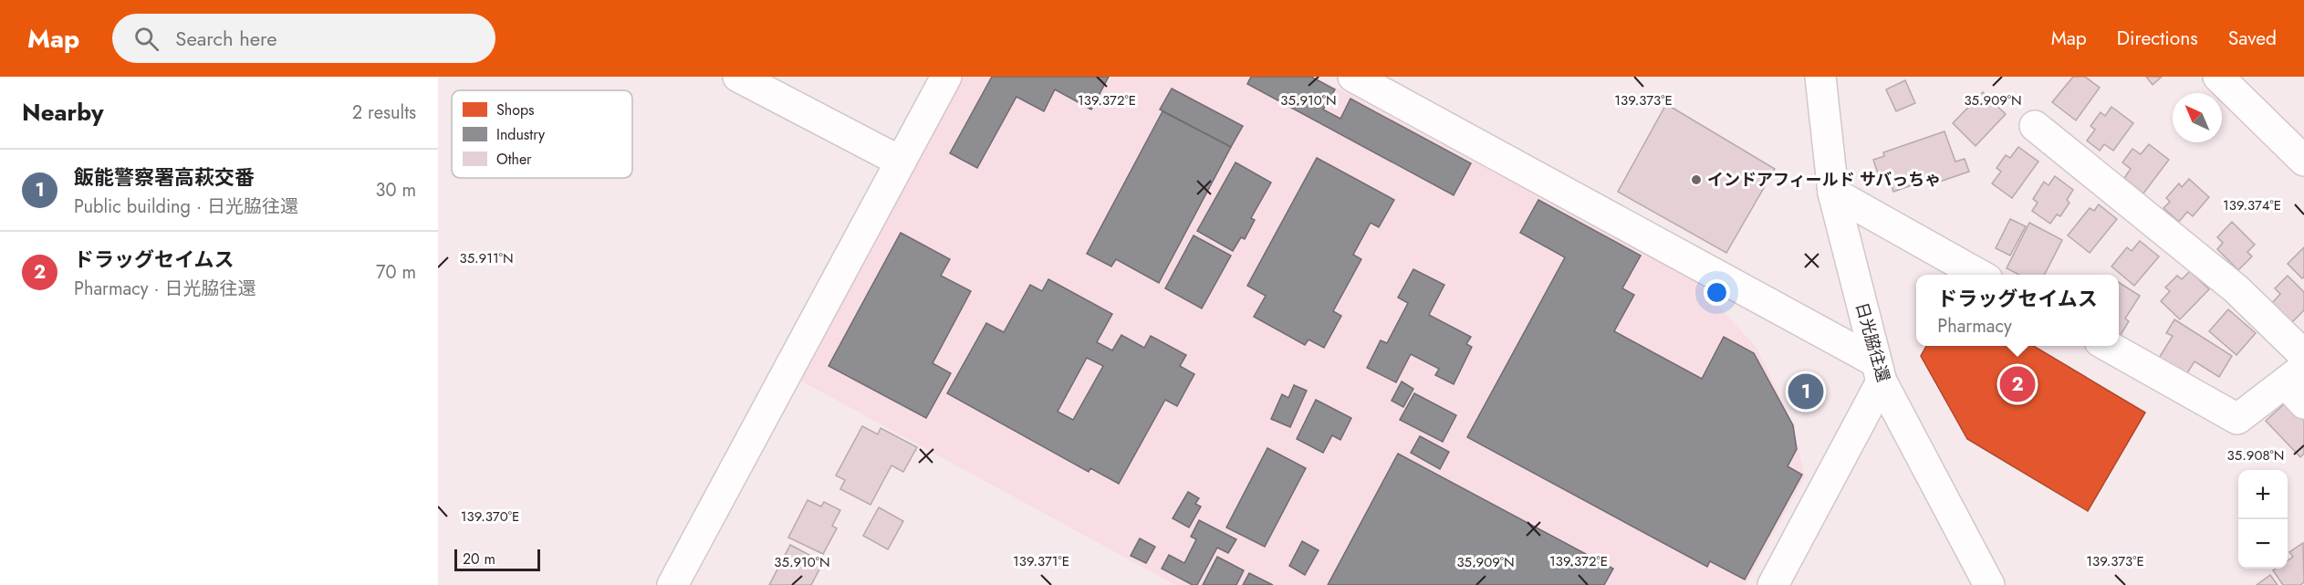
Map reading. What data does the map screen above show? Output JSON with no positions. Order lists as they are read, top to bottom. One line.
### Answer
{"streets":{"street":["日光脇往還"]},"places":["インドアフィールド サバっちゃ"],"legend":["Shops","Industry","Other"],"scale_bar":"20 m","north":"top left","page":{"header":"Map","search":"Search here","nav":["Map","Directions","Saved"],"heading":["Nearby","2 results"],"list":[{"mark":"1","name":"飯能警察署高萩交番","note":"Public building · 日光脇往還","value":"30 m"},{"mark":"2","name":"ドラッグセイムス","note":"Pharmacy · 日光脇往還","value":"70 m"}],"popup":["ドラッグセイムス","Pharmacy"],"pins":["2","1"],"map_buttons":["+","−"],"scale":"20 m"},"coordinates":["35.910°N","35.909°N","139.372°E","139.373°E","139.374°E","35.911°N","35.908°N","139.370°E","139.371°E"]}
